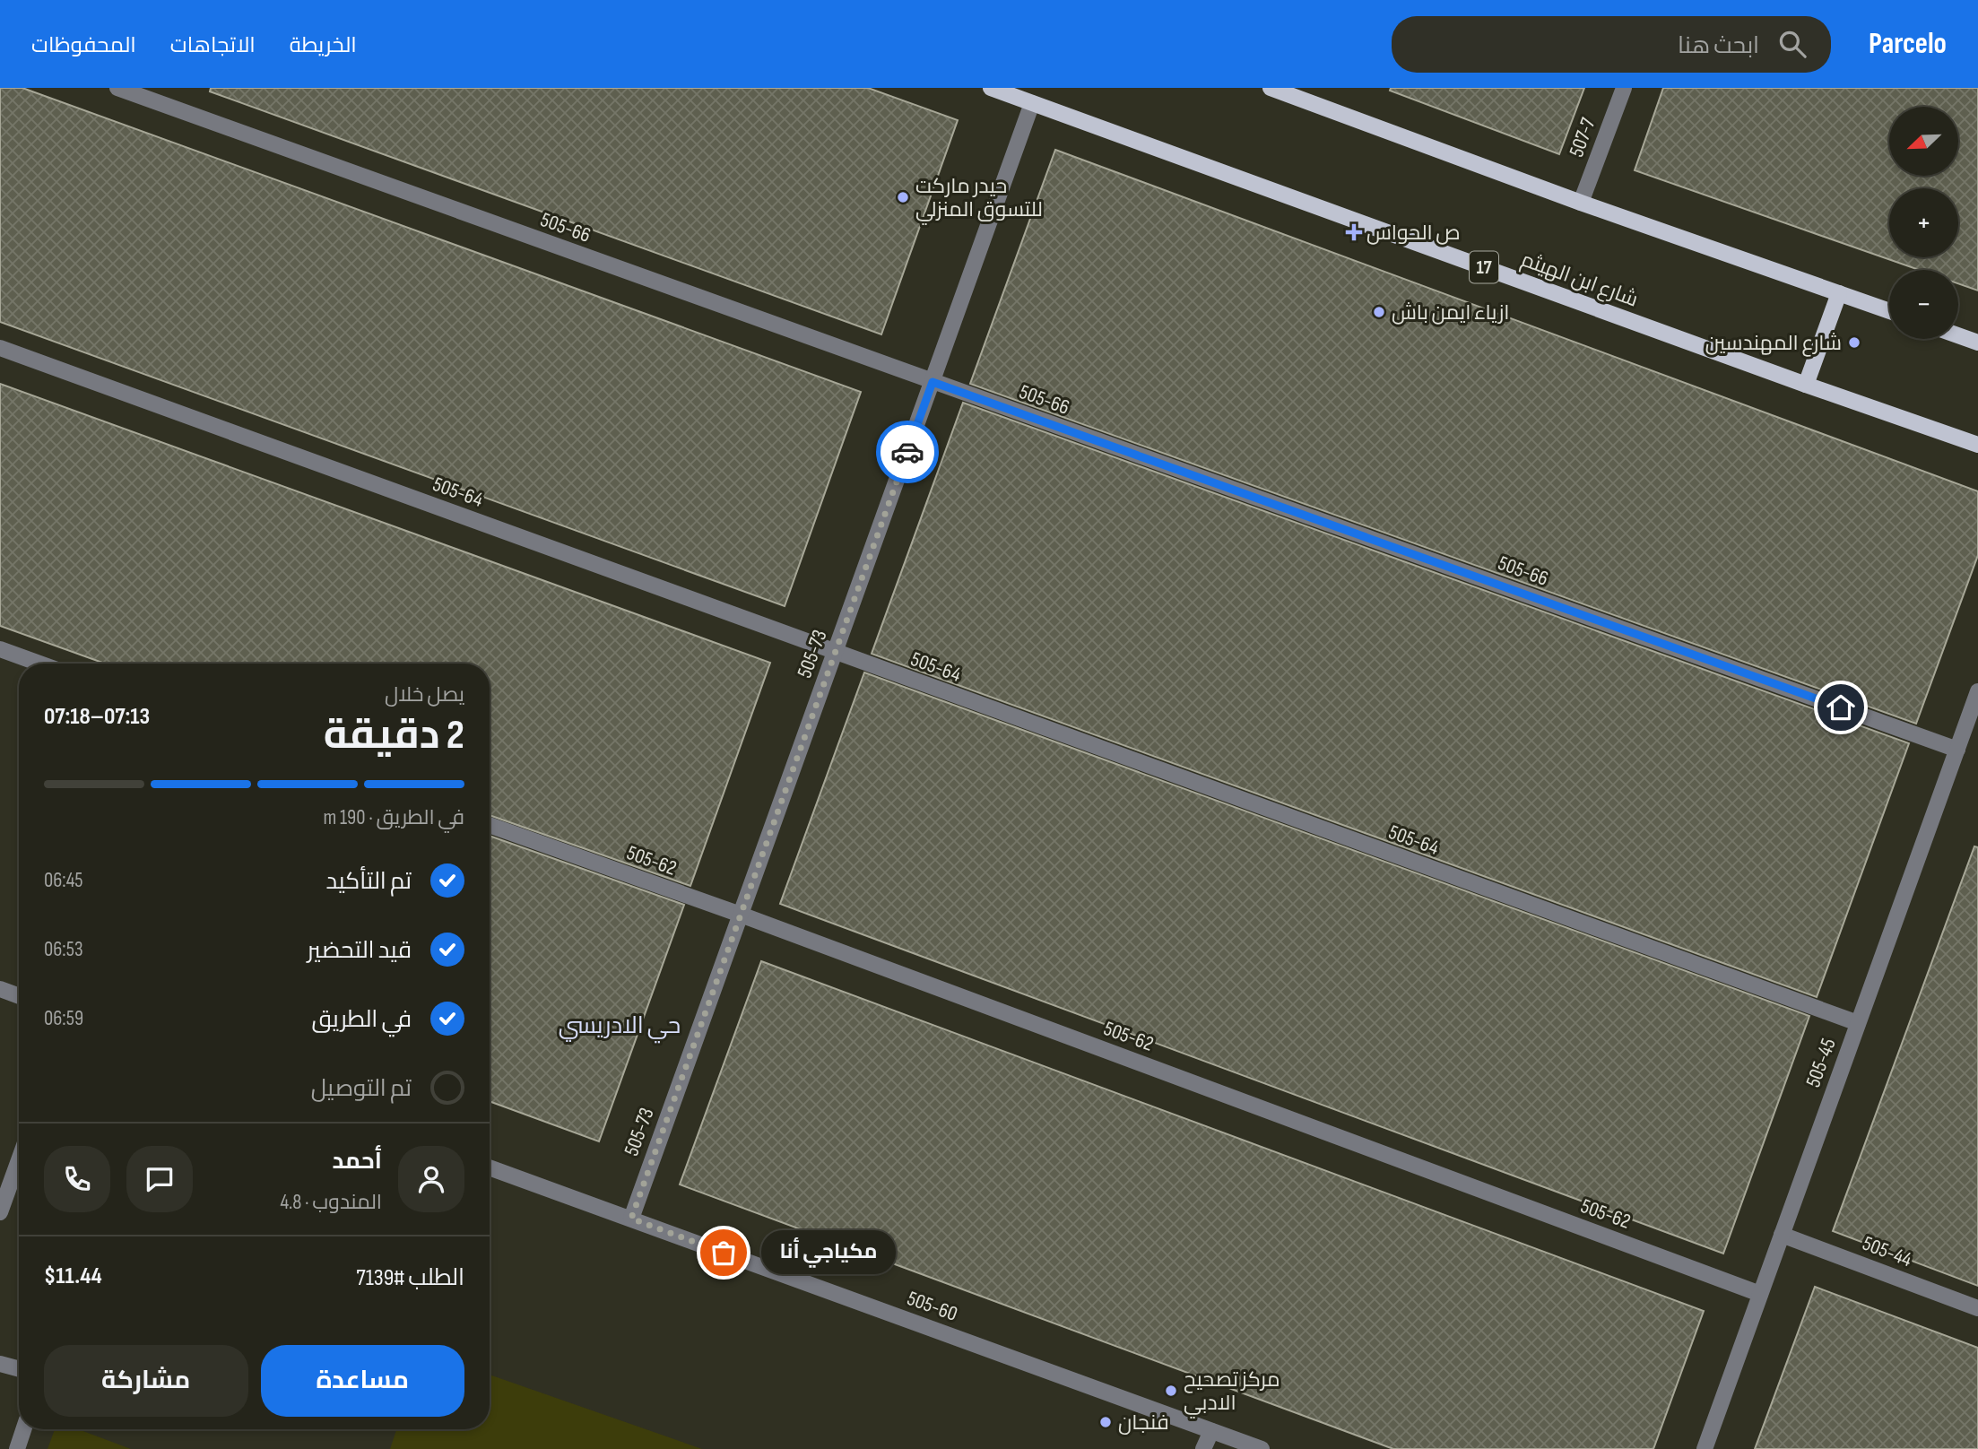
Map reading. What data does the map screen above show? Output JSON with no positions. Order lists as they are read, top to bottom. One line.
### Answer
{"streets":{"main road":["17","شارع ابن الهيثم"],"street":["507-7","505-66","505-64","505-73","505-62","505-45","505-44","505-60"]},"crossings":[["505-66","505-73"],["505-66","505-45"],["شارع ابن الهيثم","505-73"],["505-64","505-73"],["505-64","505-45"],["505-73","505-62"],["505-73","505-60"],["505-62","505-45"],["505-45","505-44"]],"districts":["حي الادريسي"],"places":{"other":["حيدر ماركت للتسوق المنزلي","ازياء ايمن باش","شارع المهندسين","مكياجي أنا","مركز تصحيح الادبي","فنجان"],"health":["ص الحواس"]},"north":"bottom left","page":{"header":"Parcelo","search":"ابحث هنا","nav":["الخريطة","الاتجاهات","المحفوظات"],"map_buttons":["+","−"],"heading":["2 دقيقة","يصل خلال","07:13–07:18"],"panel":["أحمد","المندوب · 4.8","الطلب #7139","$11.44"],"bar":"في الطريق · 190 m","list":[["تم التأكيد","06:45"],["قيد التحضير","06:53"],["في الطريق","06:59"],"تم التوصيل"],"bubble":"مكياجي أنا","buttons":["مساعدة","مشاركة"]}}
